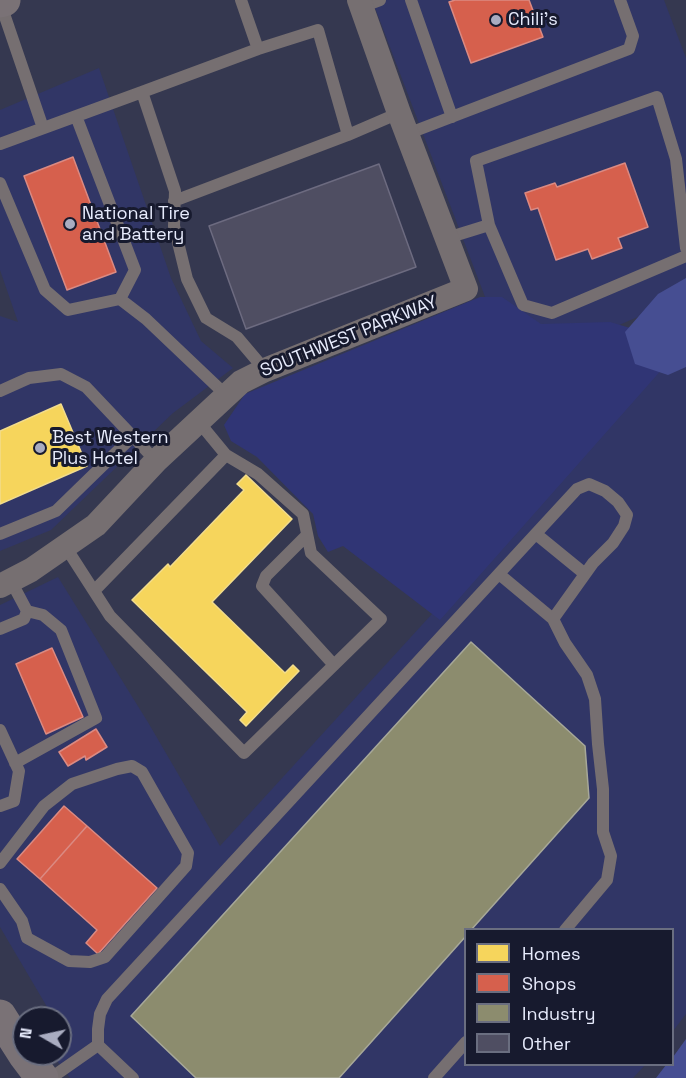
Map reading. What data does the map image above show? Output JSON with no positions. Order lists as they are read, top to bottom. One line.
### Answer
{"streets":{"street":["SOUTHWEST PARKWAY"]},"places":["Chili's","National Tire and Battery","Best Western Plus Hotel"],"legend":["Homes","Shops","Industry","Other"],"north":"left"}
